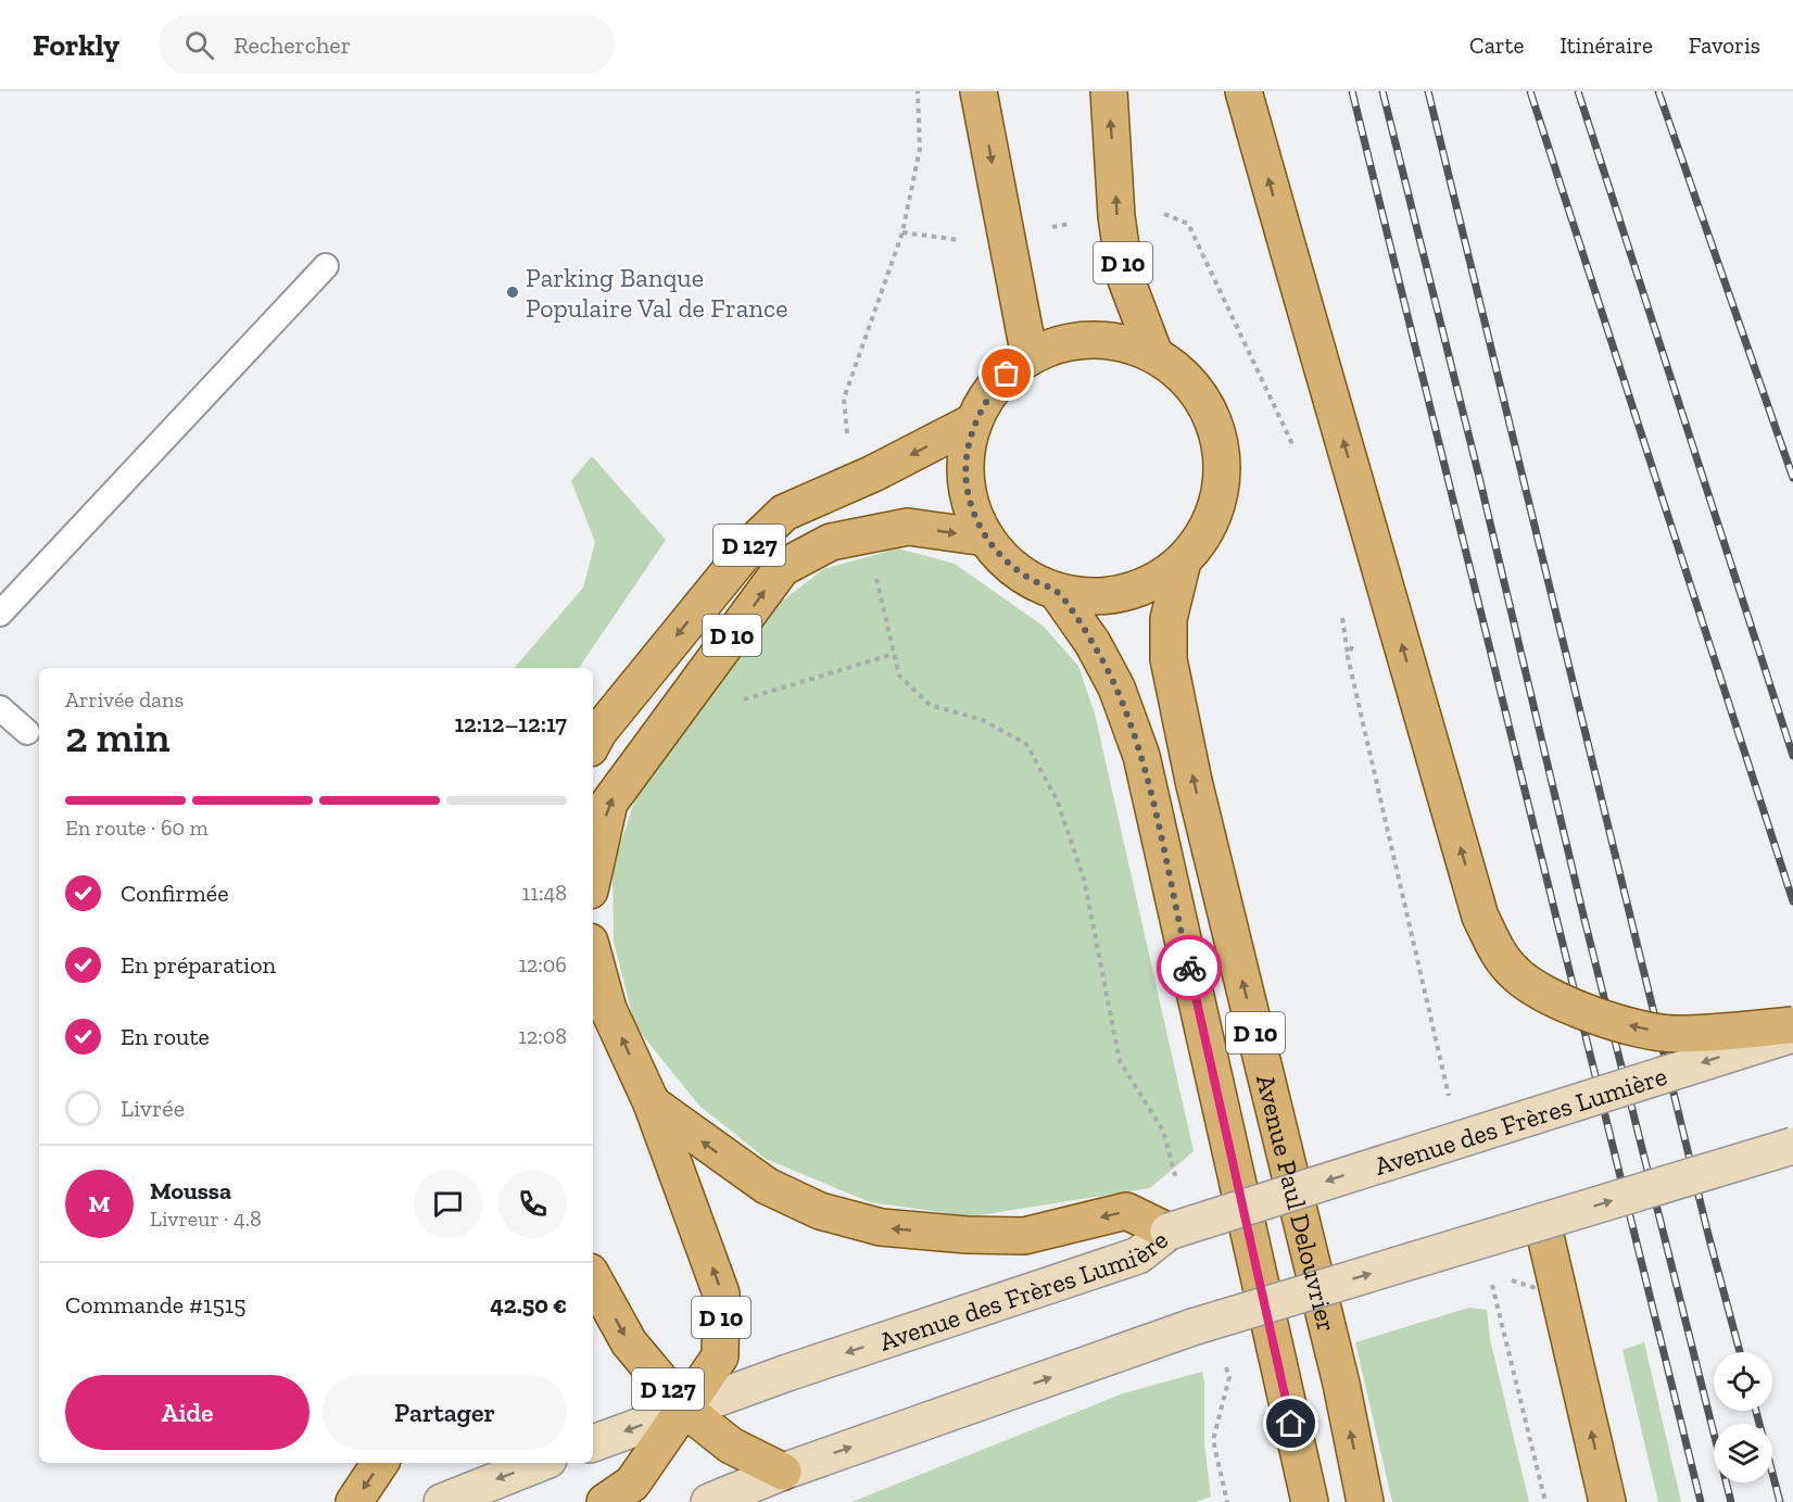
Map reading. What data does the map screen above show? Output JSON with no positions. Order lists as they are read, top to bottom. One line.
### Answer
{"streets":{"main road":["D 10","D 127","Avenue des Frères Lumière","Avenue Paul Delouvrier"]},"crossings":[["D 10","D 127"],["D 10","Avenue des Frères Lumière"],["D 127","Avenue des Frères Lumière"]],"places":["Parking Banque Populaire Val de France"],"page":{"header":"Forkly","search":"Rechercher","nav":["Carte","Itinéraire","Favoris"],"heading":["2 min","Arrivée dans","12:12–12:17"],"panel":["Moussa","Livreur · 4.8","Commande #1515","42.50 €"],"bar":"En route · 60 m","list":[["Confirmée","11:48"],["En préparation","12:06"],["En route","12:08"],"Livrée"],"round":"M","buttons":["Aide","Partager"]}}
